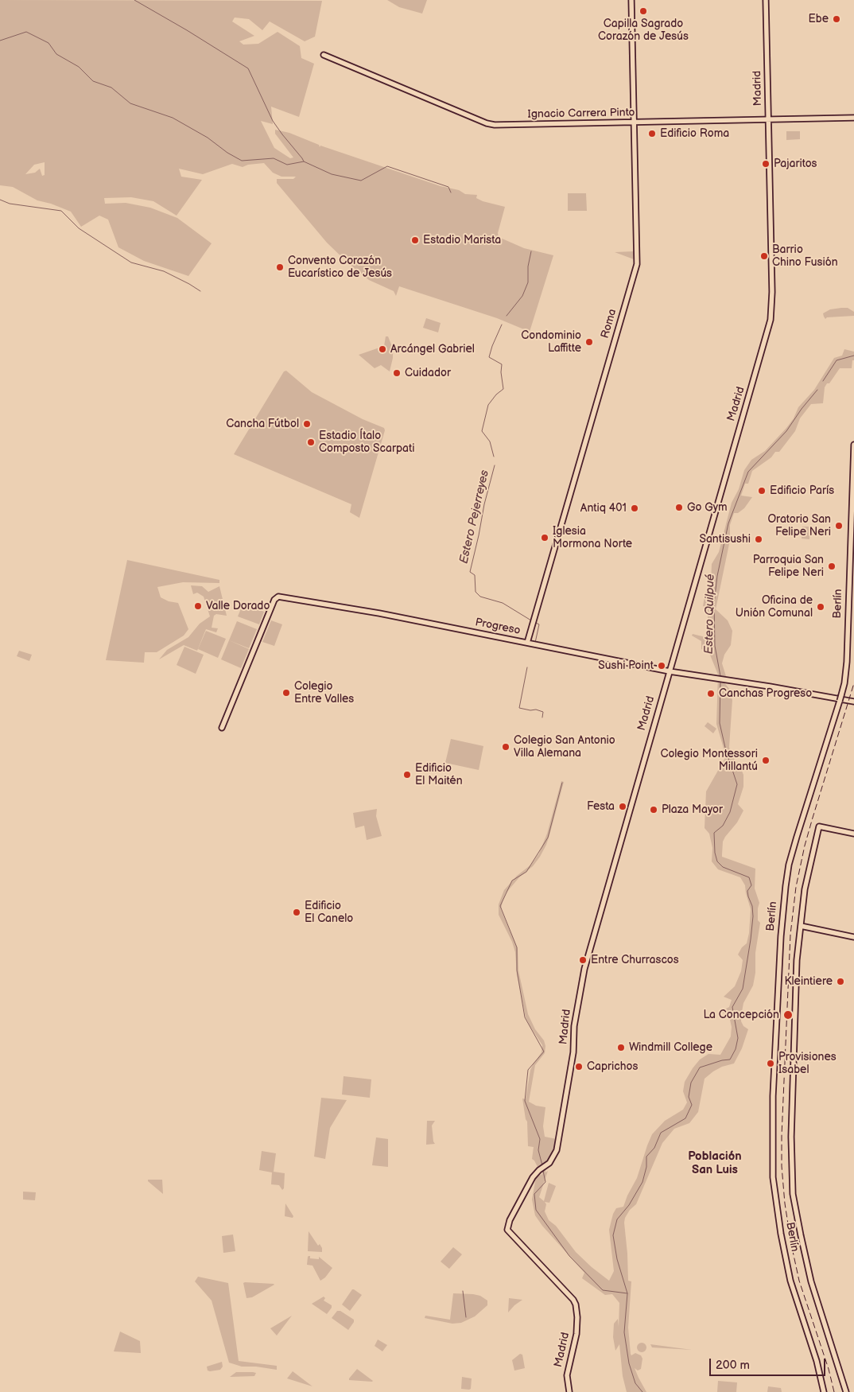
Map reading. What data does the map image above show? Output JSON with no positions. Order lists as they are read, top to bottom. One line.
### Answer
{"streets":{"street":["Madrid","Ignacio Carrera Pinto","Roma","Berlín","Progreso"]},"crossings":[["Madrid","Ignacio Carrera Pinto"],["Madrid","Progreso"],["Ignacio Carrera Pinto","Roma"],["Roma","Progreso"]],"districts":["Población San Luis"],"water":["Estero Pejerreyes","Estero Quilpué"],"places":["Capilla Sagrado Corazón de Jesús","Ebe","Edificio Roma","Pajaritos","Estadio Marista","Barrio Chino Fusión","Convento Corazón Eucarístico de Jesús","Condominio Laffitte","Arcángel Gabriel","Cuidador","Cancha Fútbol","Estadio Ítalo Composto Scarpati","Edificio París","Go Gym","Antiq 401","Oratorio San Felipe Neri","Iglesia Mormona Norte","Santisushi","Parroquia San Felipe Neri","Valle Dorado","Oficina de Unión Comunal","Sushi Point","Colegio Entre Valles","Canchas Progreso","Colegio San Antonio Villa Alemana","Colegio Montessori Millantú","Edificio El Maitén","Festa","Plaza Mayor","Edificio El Canelo","Entre Churrascos","Kleintiere","La Concepción","Windmill College","Provisiones Isabel","Caprichos"],"scale_bar":"200 m"}
